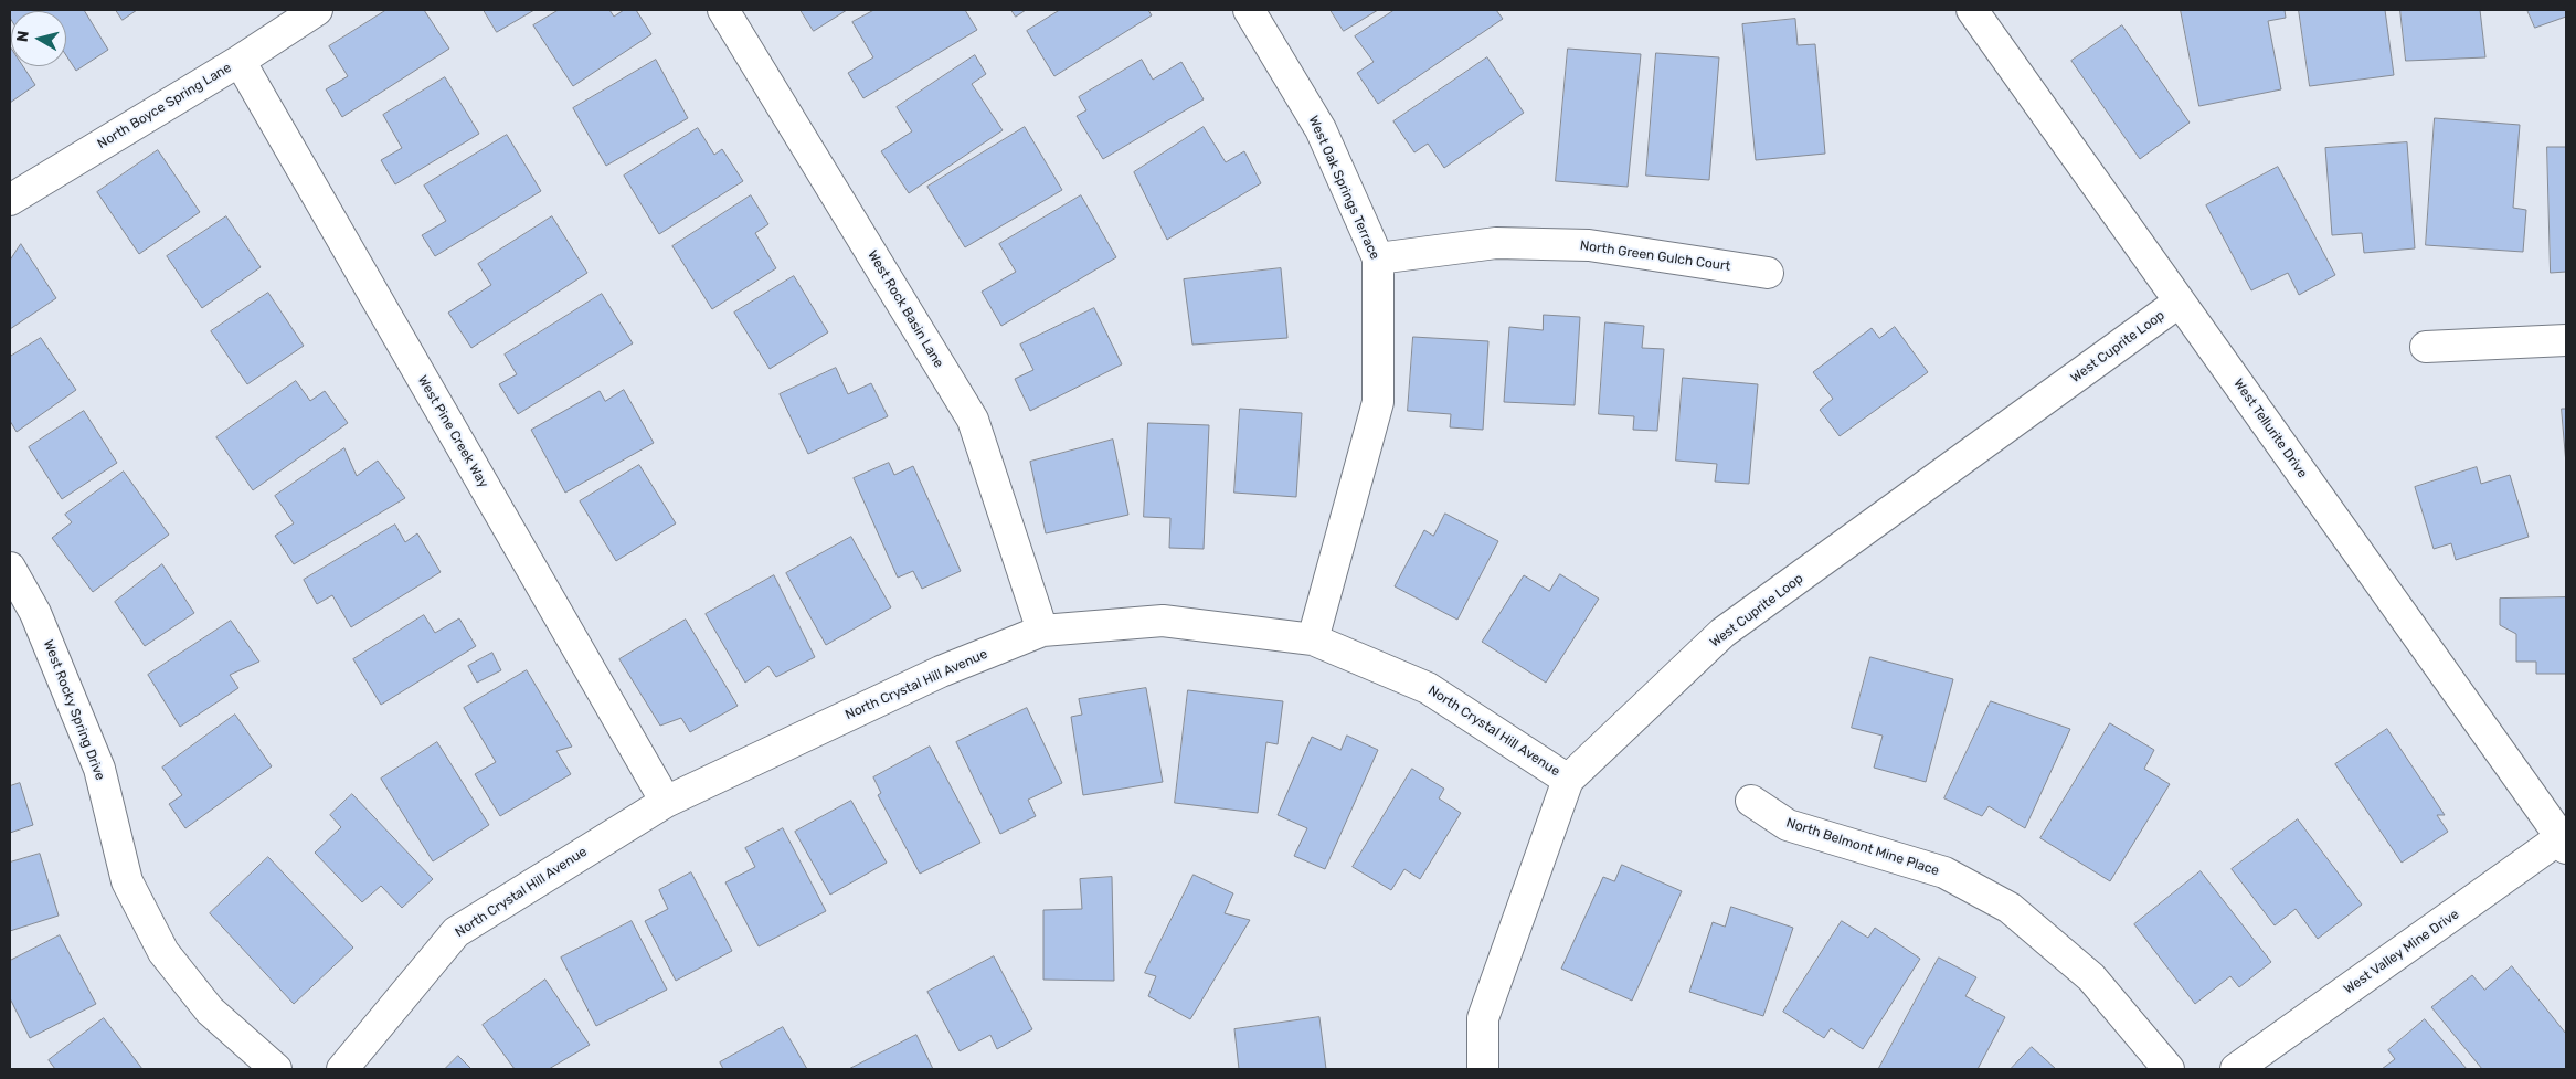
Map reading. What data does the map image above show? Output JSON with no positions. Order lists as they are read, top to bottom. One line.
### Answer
{"streets":{"street":["North Boyce Spring Lane","West Oak Springs Terrace","North Green Gulch Court","West Rock Basin Lane","West Cuprite Loop","West Tellurite Drive","West Pine Creek Way","North Crystal Hill Avenue","West Rocky Spring Drive","North Belmont Mine Place","West Valley Mine Drive"]},"crossings":[["North Boyce Spring Lane","West Pine Creek Way"],["West Oak Springs Terrace","North Green Gulch Court"],["West Oak Springs Terrace","North Crystal Hill Avenue"],["West Rock Basin Lane","North Crystal Hill Avenue"],["West Cuprite Loop","West Tellurite Drive"],["West Cuprite Loop","North Crystal Hill Avenue"],["West Tellurite Drive","West Valley Mine Drive"],["West Pine Creek Way","North Crystal Hill Avenue"]],"north":"left"}
